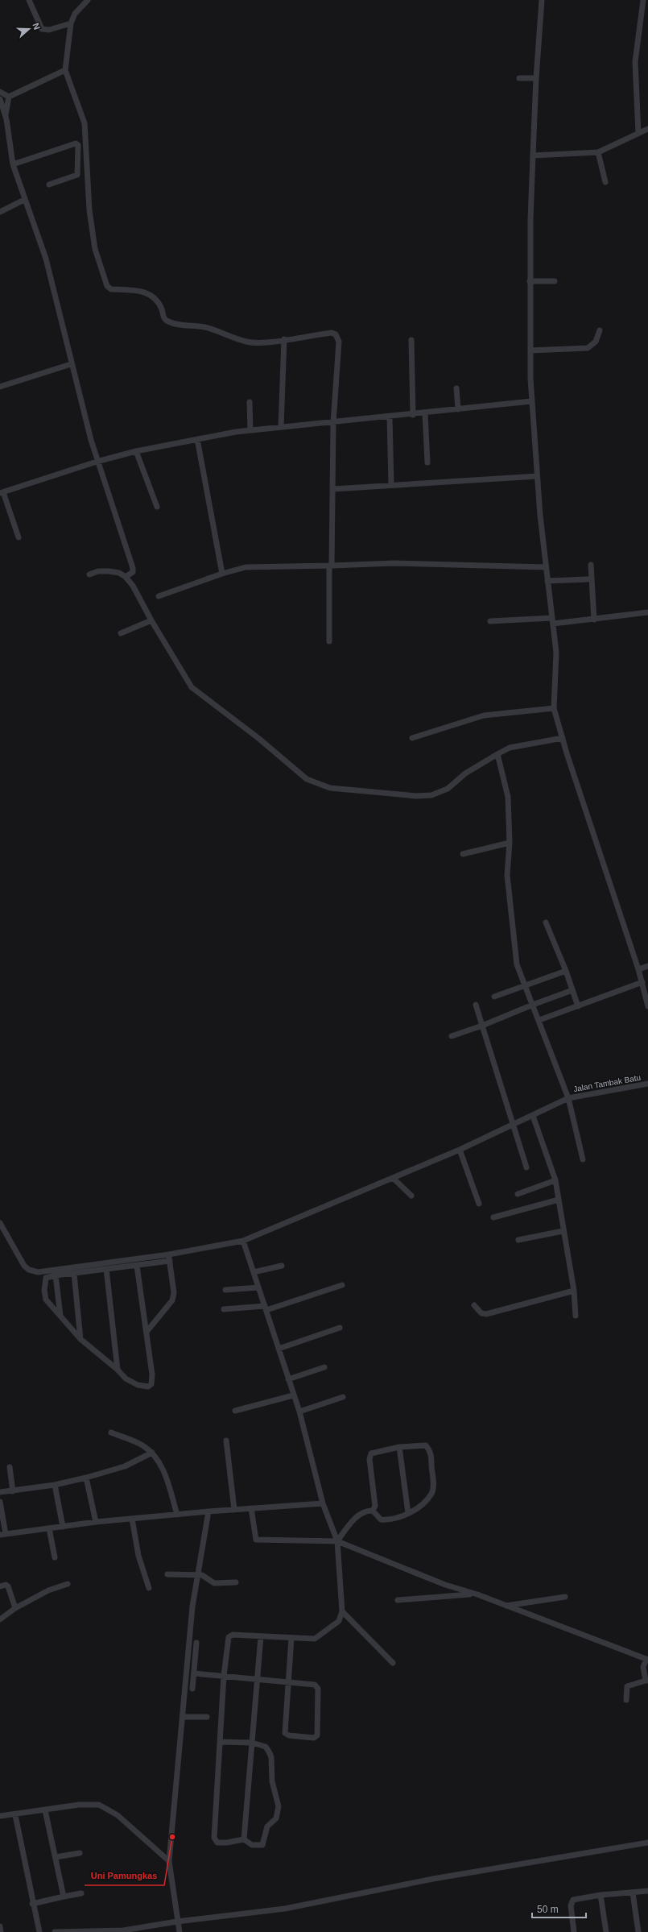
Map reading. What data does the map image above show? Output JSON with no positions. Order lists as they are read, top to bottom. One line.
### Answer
{"streets":{"street":["Jalan Tambak Batu"]},"places":["Uni Pamungkas"],"scale_bar":"50 m","north":"right"}
